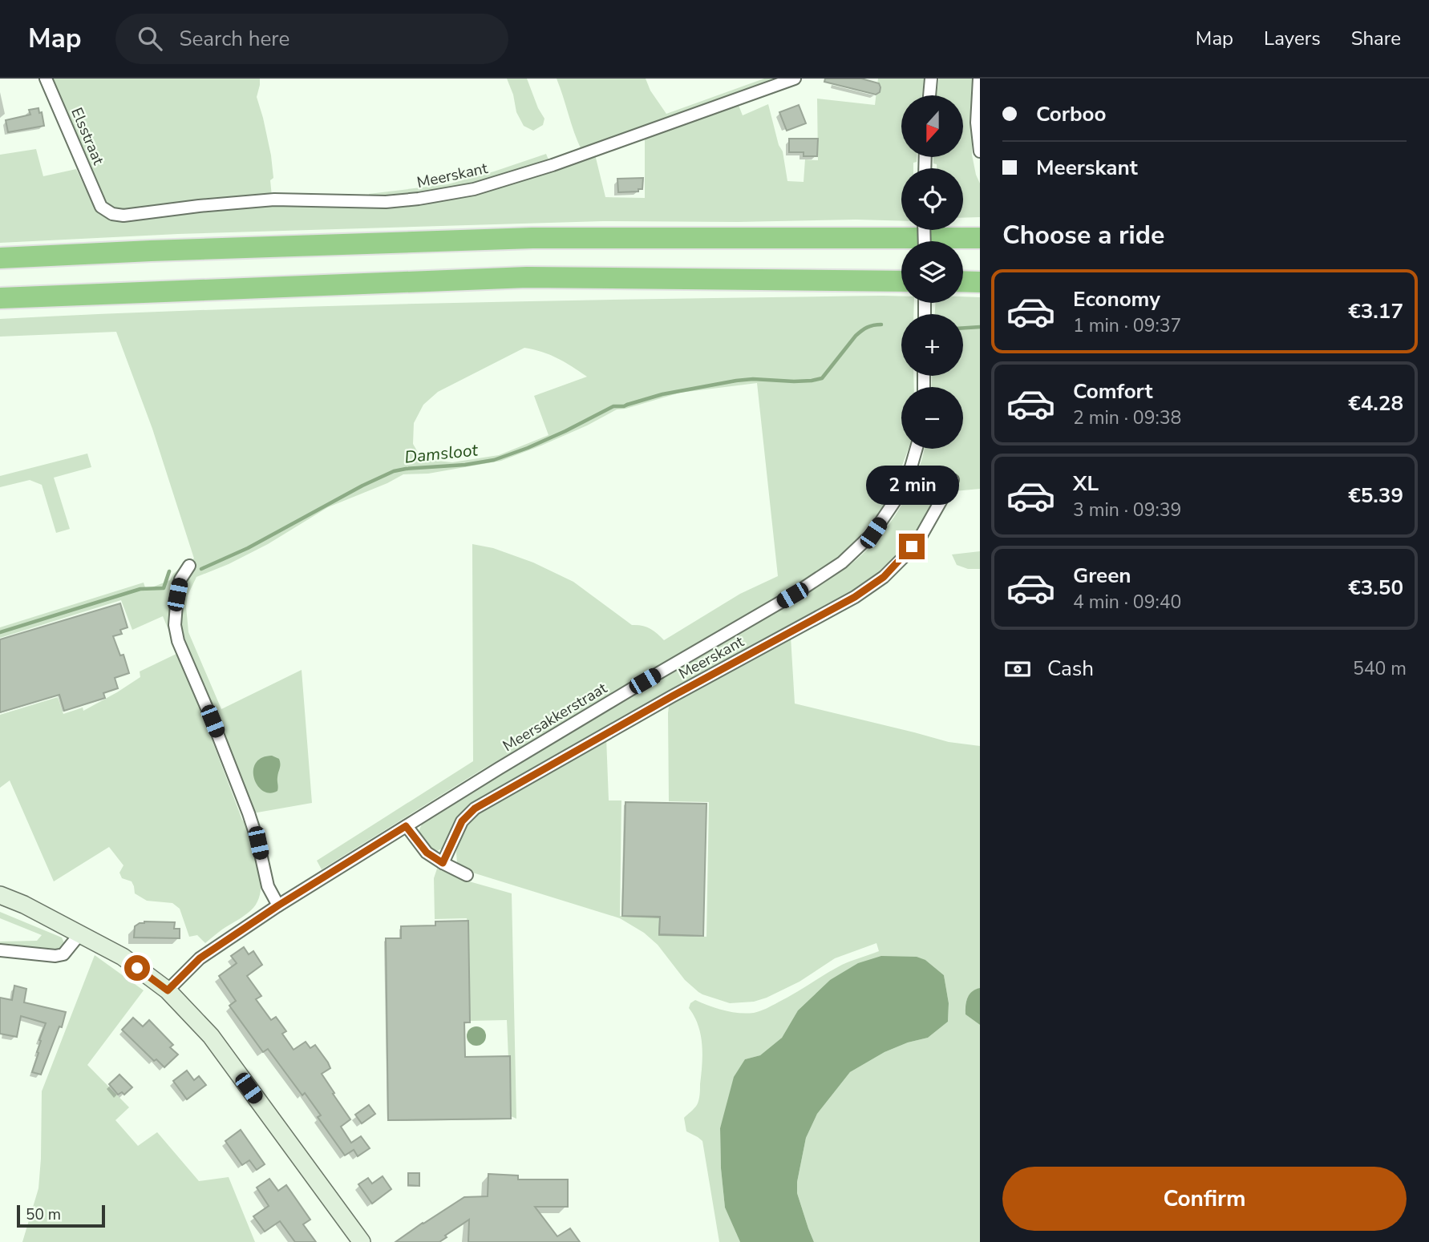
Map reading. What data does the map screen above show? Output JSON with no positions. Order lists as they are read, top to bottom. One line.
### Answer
{"streets":{"street":["Elsstraat","Meerskant","Meersakkerstraat"]},"crossings":[["Elsstraat","Meerskant"]],"water":["Damsloot"],"scale_bar":"50 m","north":"bottom","page":{"header":"Map","search":"Search here","nav":["Map","Layers","Share"],"banner":["Corboo","Meerskant"],"map_buttons":["+","−"],"heading":"Choose a ride","list":[{"name":"Economy","note":"1 min · 09:37","value":"€3.17"},{"name":"Comfort","note":"2 min · 09:38","value":"€4.28"},{"name":"XL","note":"3 min · 09:39","value":"€5.39"},{"name":"Green","note":"4 min · 09:40","value":"€3.50"}],"bubble":"2 min","pay":["Cash","540 m"],"buttons":"Confirm","scale":"50 m"}}
